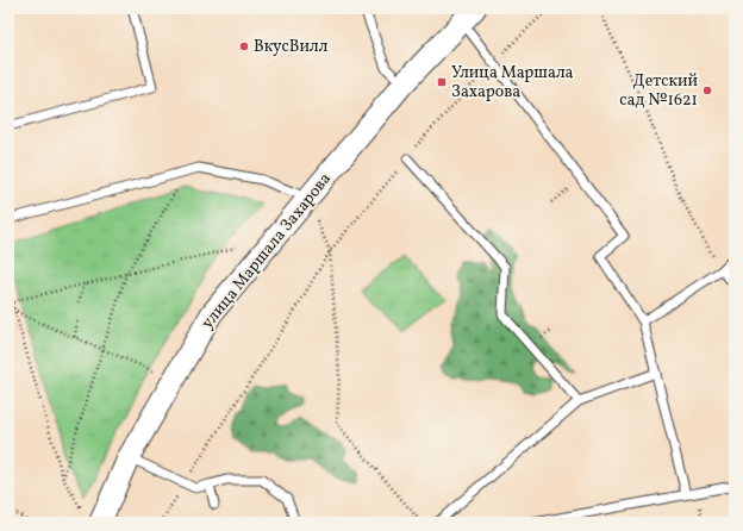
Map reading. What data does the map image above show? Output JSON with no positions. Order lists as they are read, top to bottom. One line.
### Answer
{"streets":{"street":["улица Маршала Захарова"]},"places":{"other":["ВкусВилл","Детский сад №1621"],"transit":["Улица Маршала Захарова"]}}
